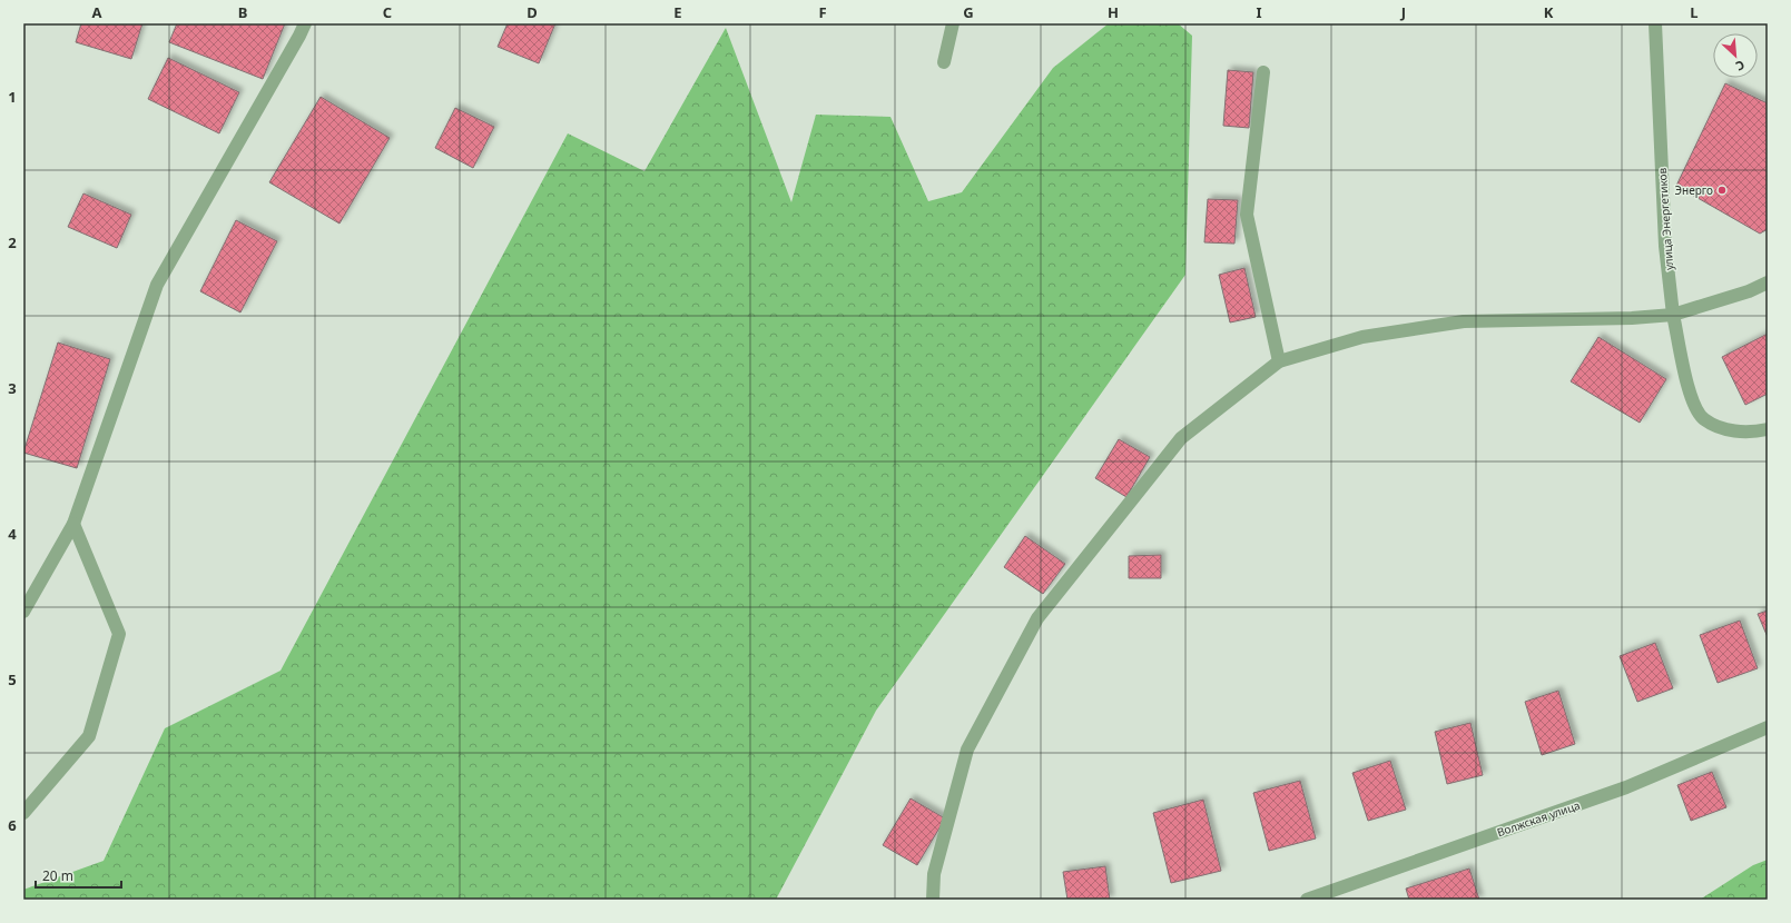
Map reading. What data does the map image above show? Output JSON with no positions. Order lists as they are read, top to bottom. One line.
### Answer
{"streets":{"street":["улица Энергетиков","Волжская улица"]},"places":["Энерго"],"scale_bar":"20 m","north":"bottom right","grid":{"columns":["A","B","C","D","E","F","G","H","I","J","K","L"],"rows":["1","2","3","4","5","6"]}}
